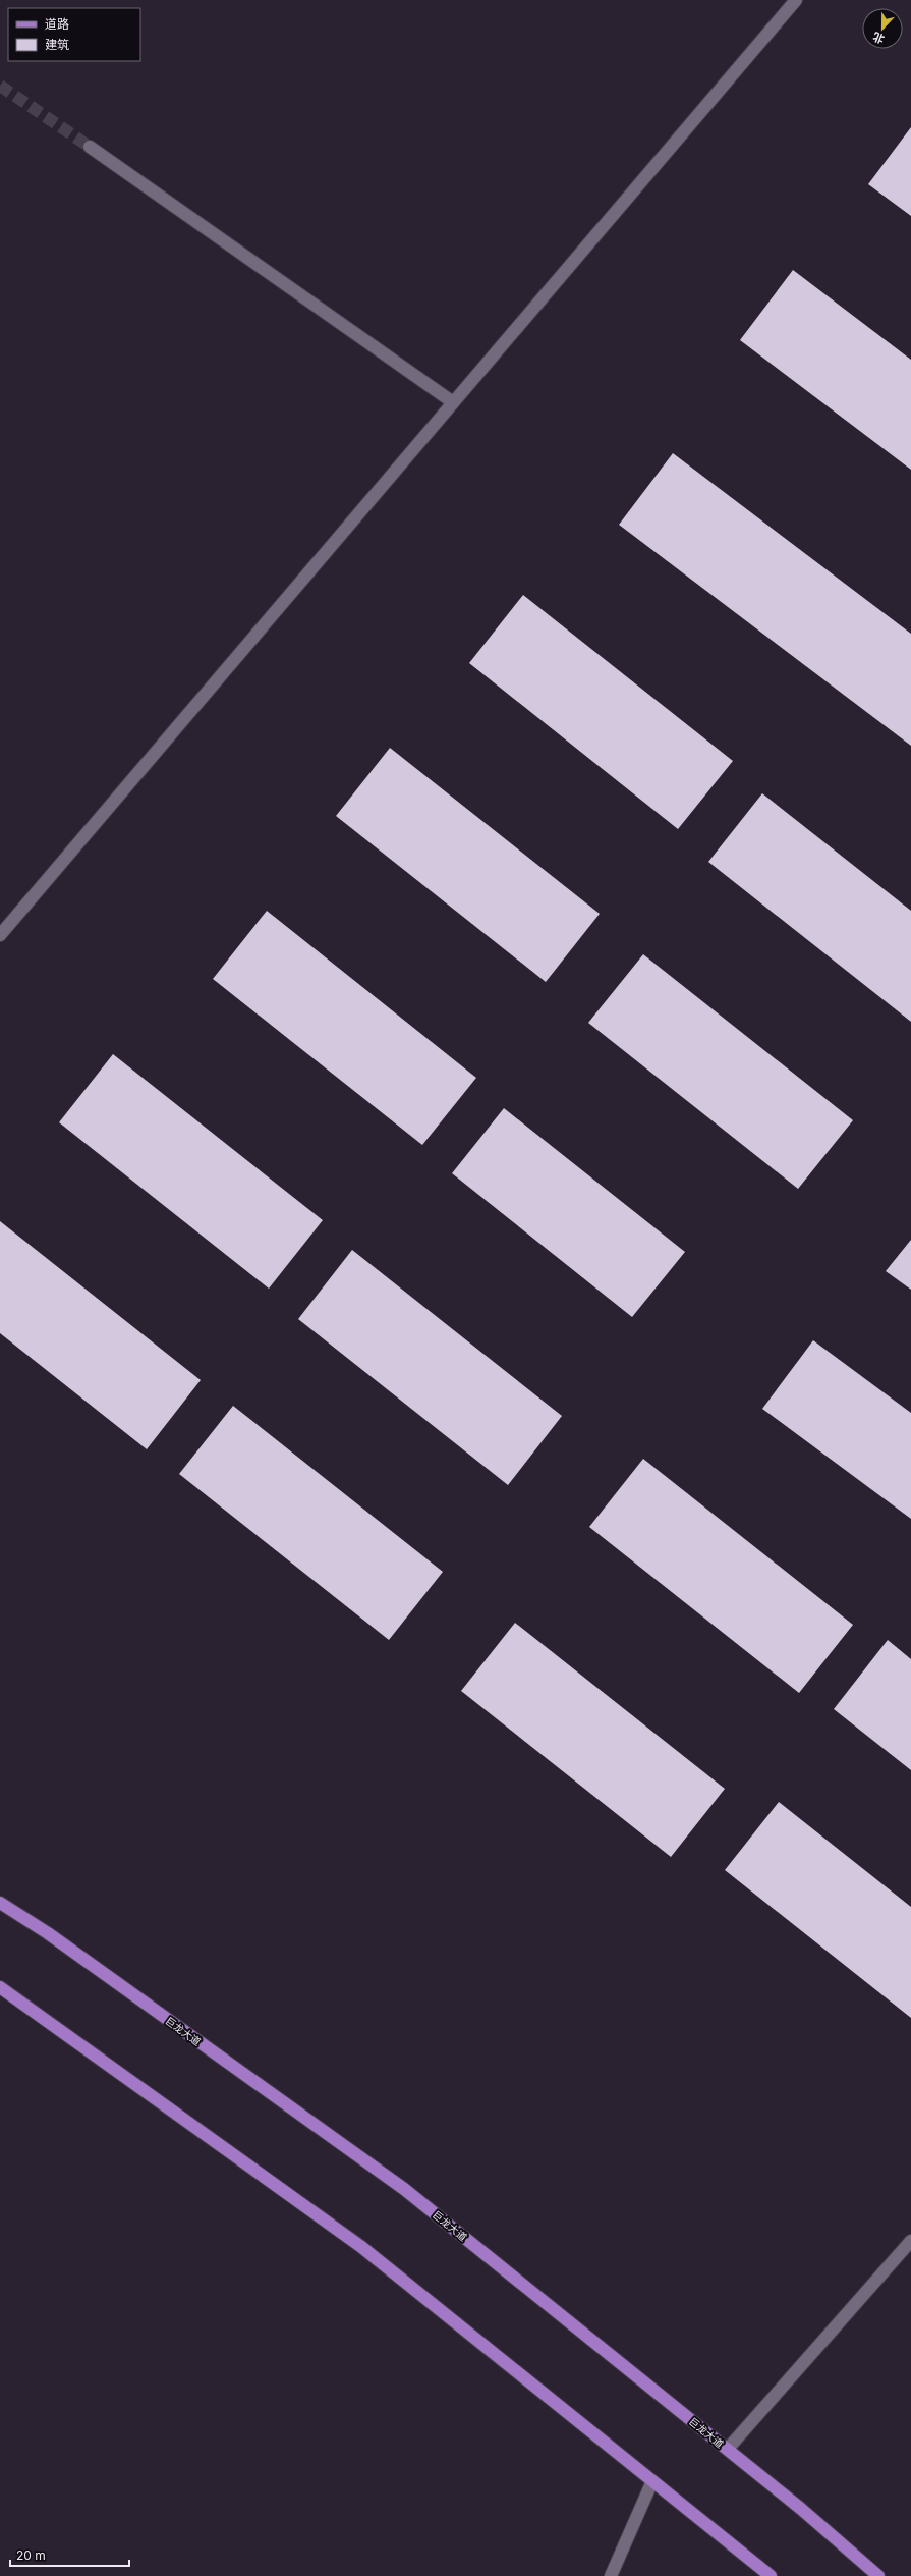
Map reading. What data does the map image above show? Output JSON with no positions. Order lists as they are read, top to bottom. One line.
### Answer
{"streets":{"main road":["巨龙大道"]},"legend":["道路","建筑"],"scale_bar":"20 m","north":"bottom"}
